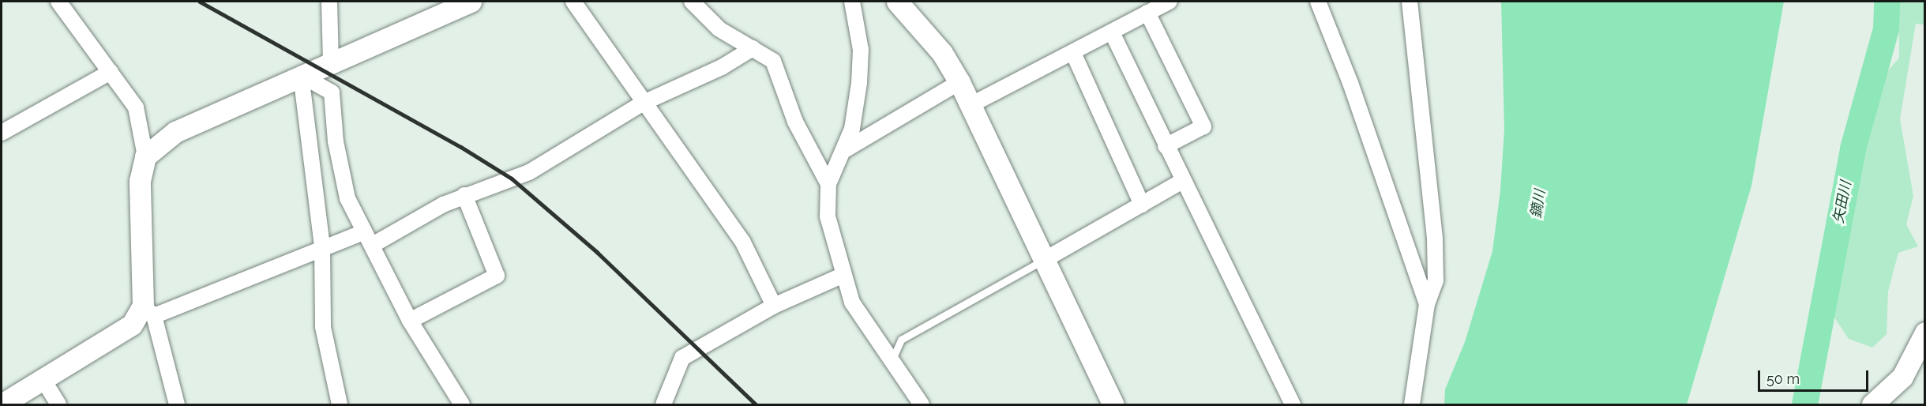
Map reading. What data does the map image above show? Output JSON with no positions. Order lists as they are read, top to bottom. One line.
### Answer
{"water":["矢田川","鏑川"],"scale_bar":"50 m"}
